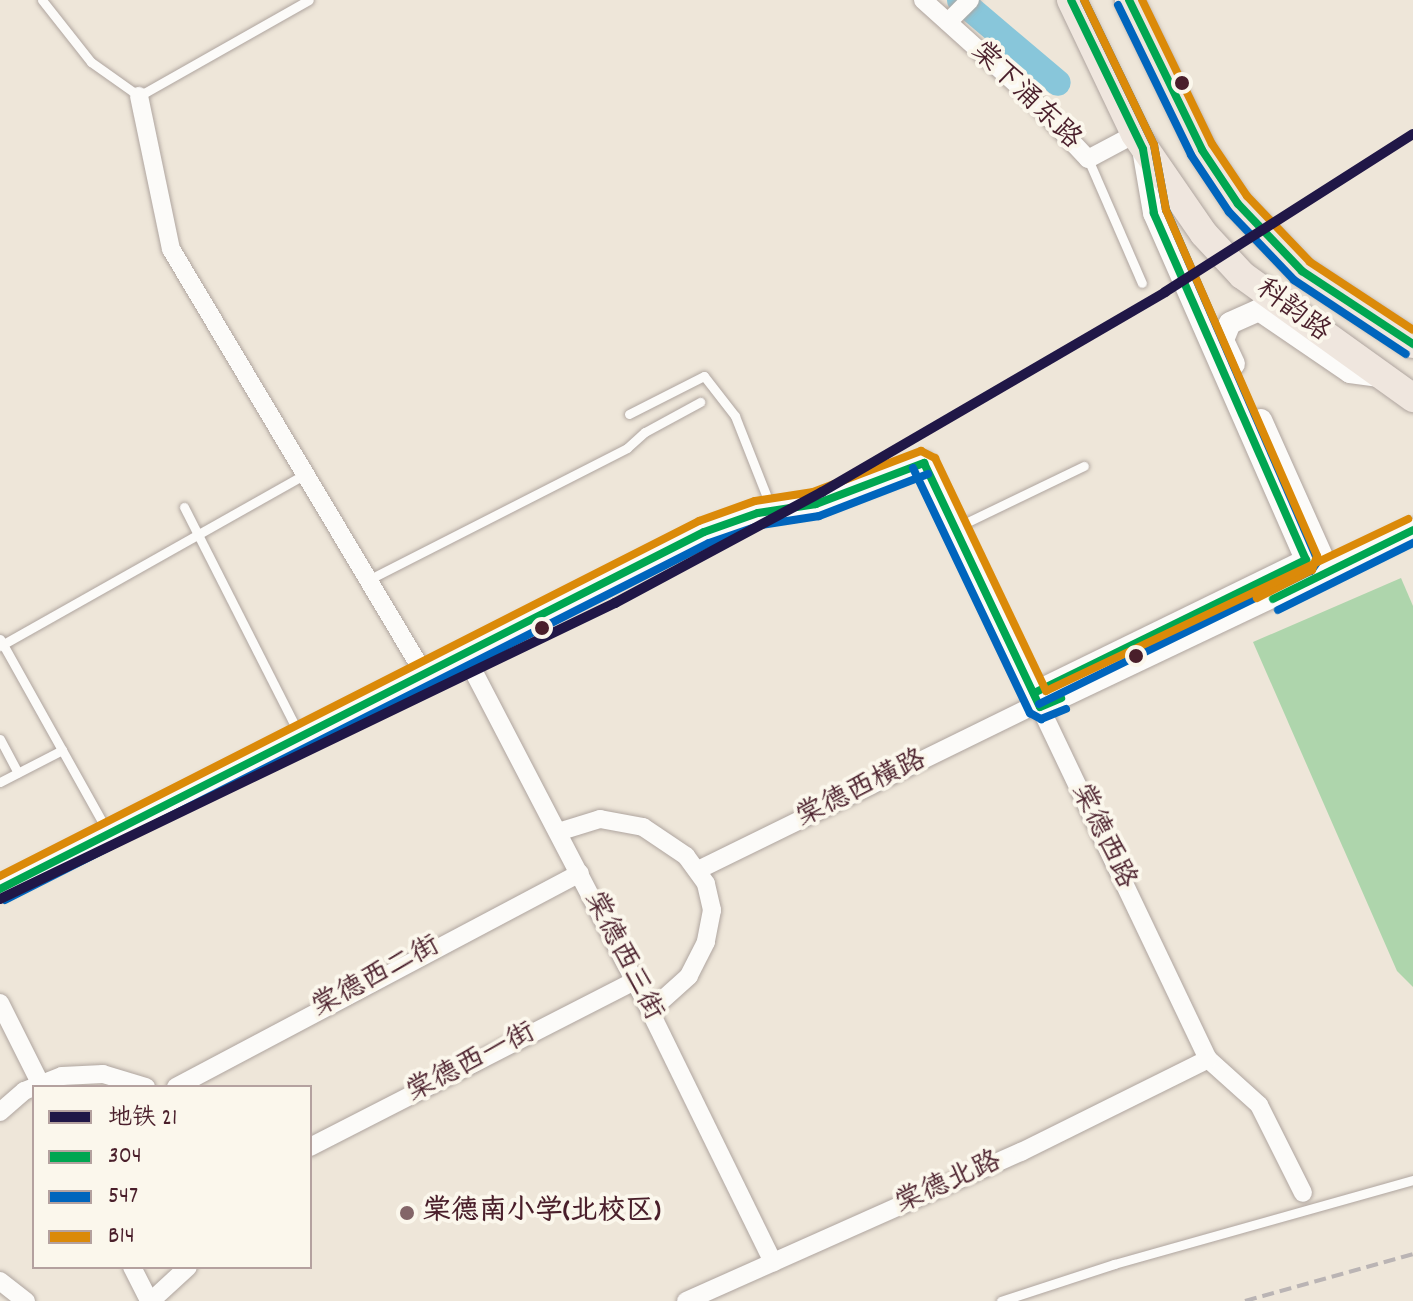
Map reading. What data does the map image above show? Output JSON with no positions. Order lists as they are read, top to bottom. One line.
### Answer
{"streets":{"highway":["科韵路"],"street":["棠下涌东路","棠德西横路","棠德西路","棠德西三街","棠德西二街","棠德西一街","棠德北路"]},"crossings":[["棠下涌东路","科韵路"],["棠德西横路","棠德西路"],["棠德西路","棠德北路"],["棠德西三街","棠德西二街"],["棠德西三街","棠德西一街"],["棠德西三街","棠德北路"]],"places":["棠德南小学(北校区)"],"lines":["transit line 304","transit line 547","transit line B14","metro line 21"],"legend":["地铁 21","304","547","B14"]}
